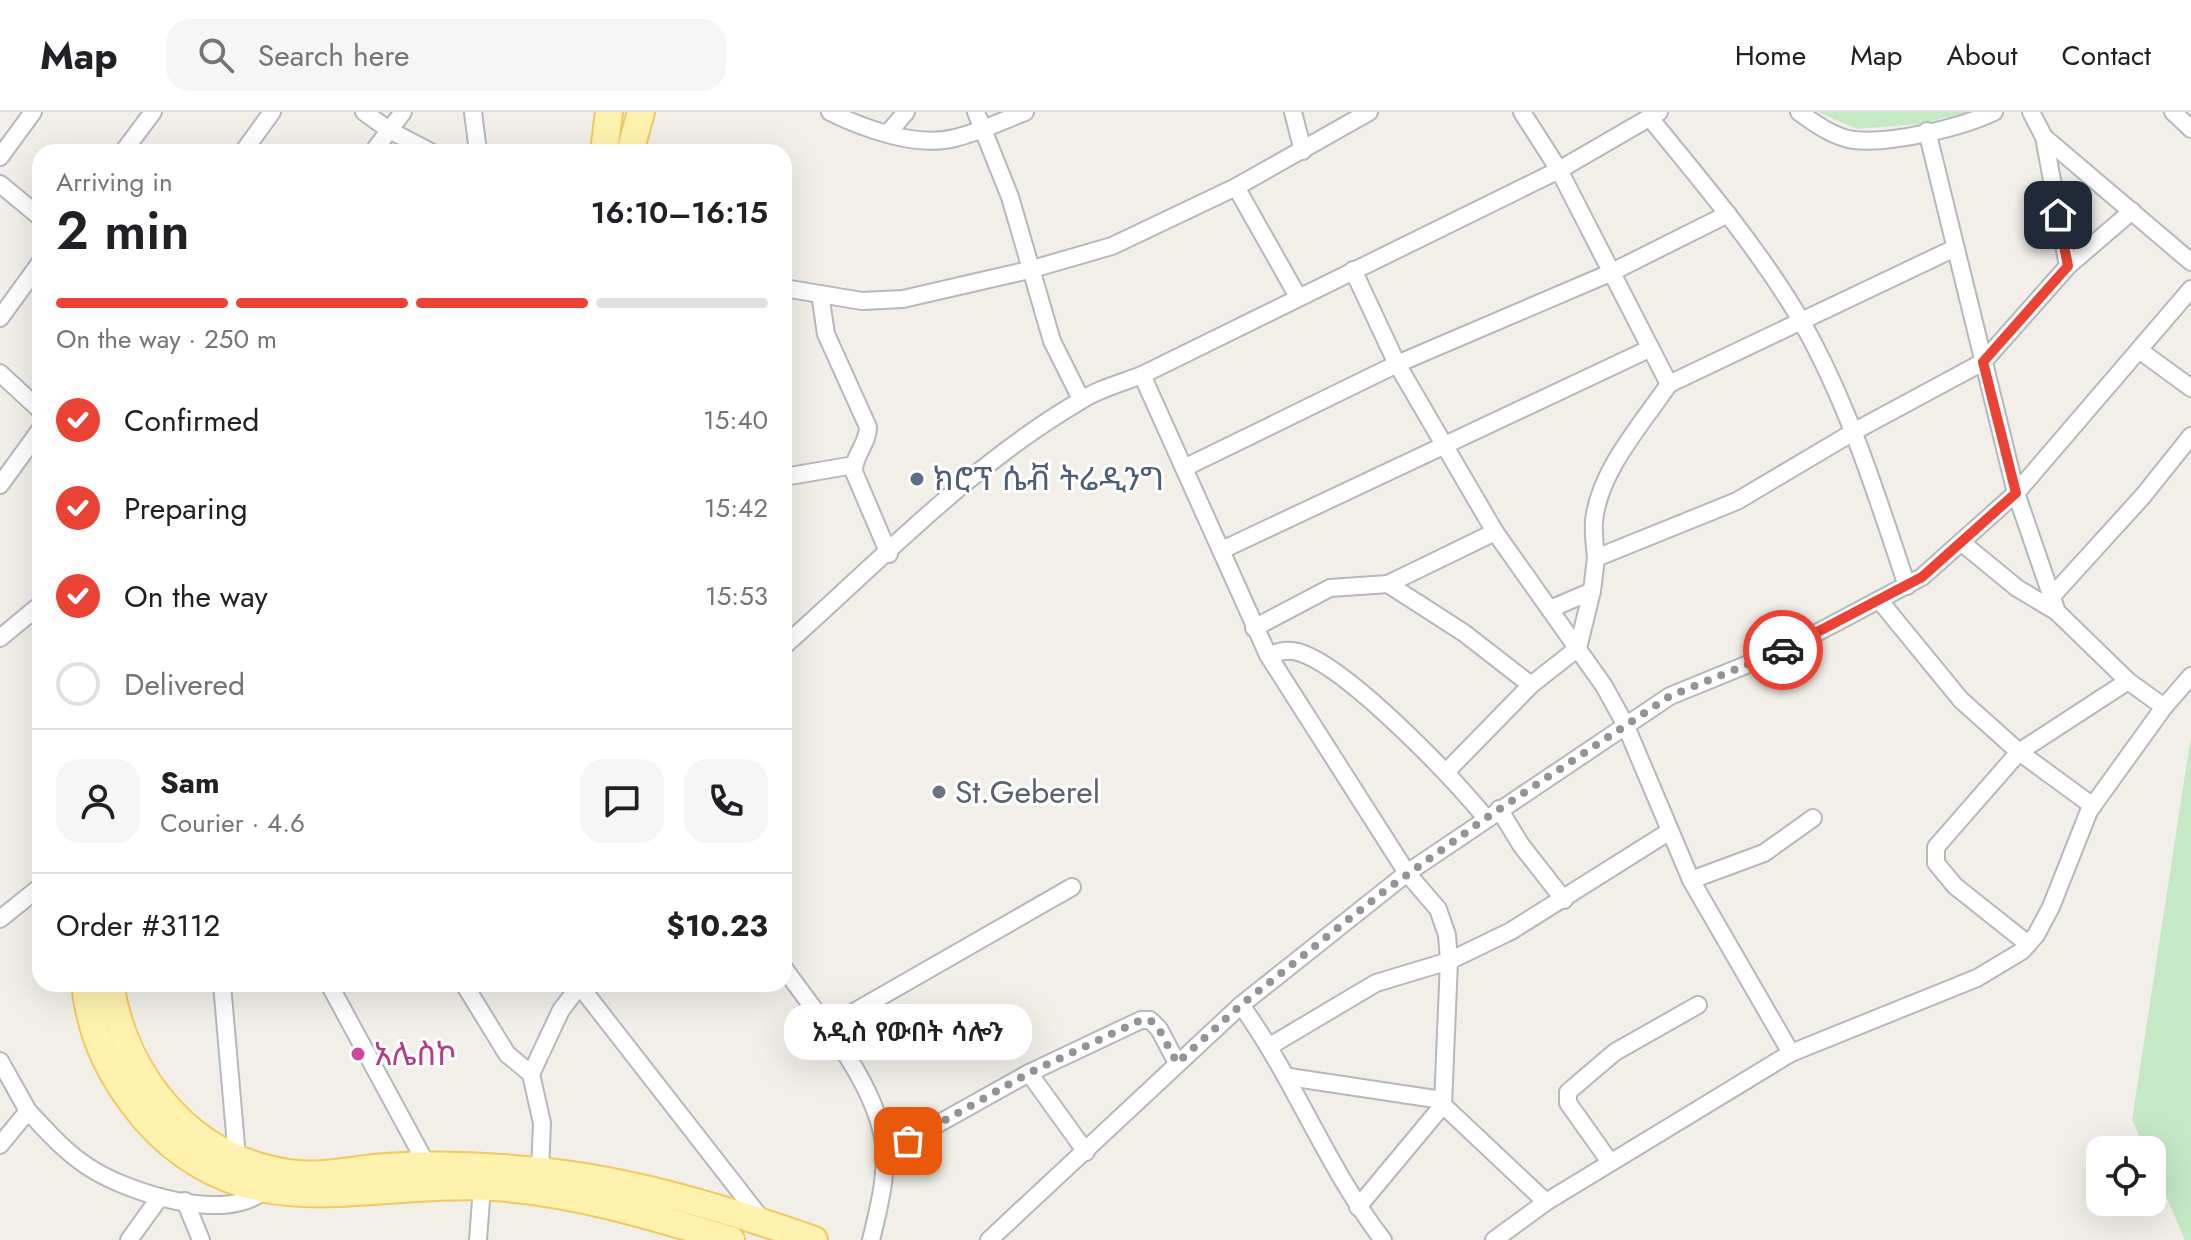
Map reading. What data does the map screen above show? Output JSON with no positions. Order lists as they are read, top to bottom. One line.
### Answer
{"places":["ክሮፕ ሴቭ ትሬዲንግ","St.Geberel","አሌስኮ","አዲስ የውበት ሳሎን"],"page":{"header":"Map","search":"Search here","nav":["Home","Map","About","Contact"],"heading":["2 min","Arriving in","16:10–16:15"],"panel":["Sam","Courier · 4.6","Order #3112","$10.23"],"bar":"On the way · 250 m","list":[["Confirmed","15:40"],["Preparing","15:42"],["On the way","15:53"],"Delivered"],"bubble":"አዲስ የውበት ሳሎን"}}
